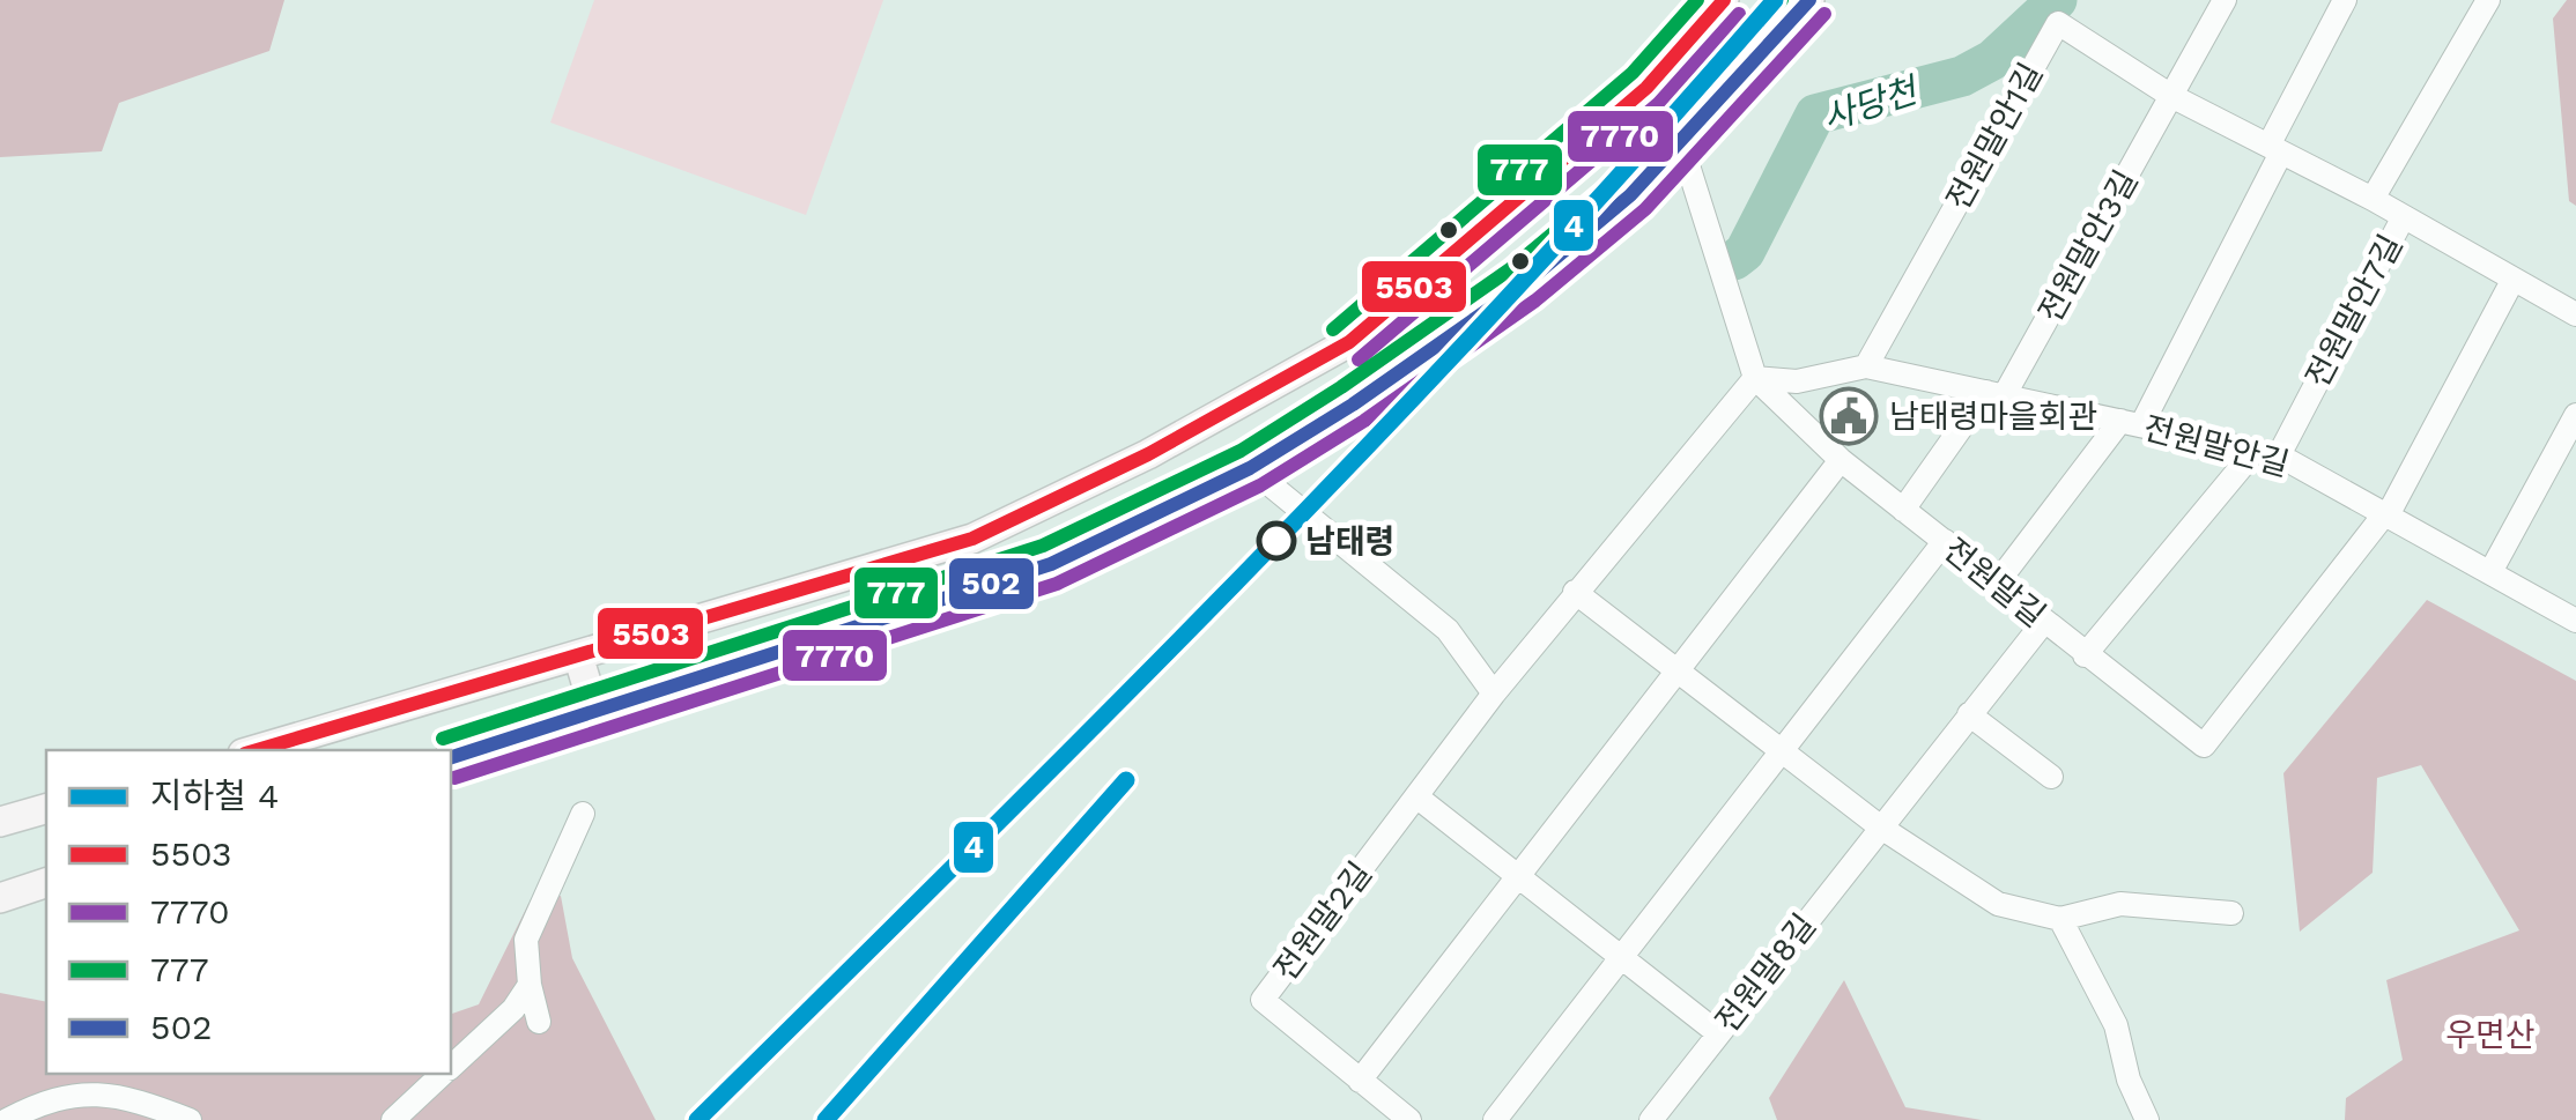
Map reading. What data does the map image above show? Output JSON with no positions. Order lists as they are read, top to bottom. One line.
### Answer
{"streets":{"street":["전원말안1길","전원말안3길","전원말안7길","전원말안길","전원말길","전원말2길","전원말8길"]},"crossings":[["전원말안1길","전원말안3길"],["전원말안1길","전원말안길"],["전원말안3길","전원말안길"],["전원말안3길","전원말길"],["전원말안7길","전원말안길"],["전원말안7길","전원말길"],["전원말안길","전원말길"],["전원말안길","전원말2길"],["전원말길","전원말2길"],["전원말길","전원말8길"]],"water":["사당천"],"parks":["우면산"],"places":{"public building":["남태령마을회관"],"other":["남태령"]},"lines":["metro line 4","transit line 5503","transit line 777","transit line 502","transit line 7770"],"legend":["지하철 4","5503","7770","777","502"]}
